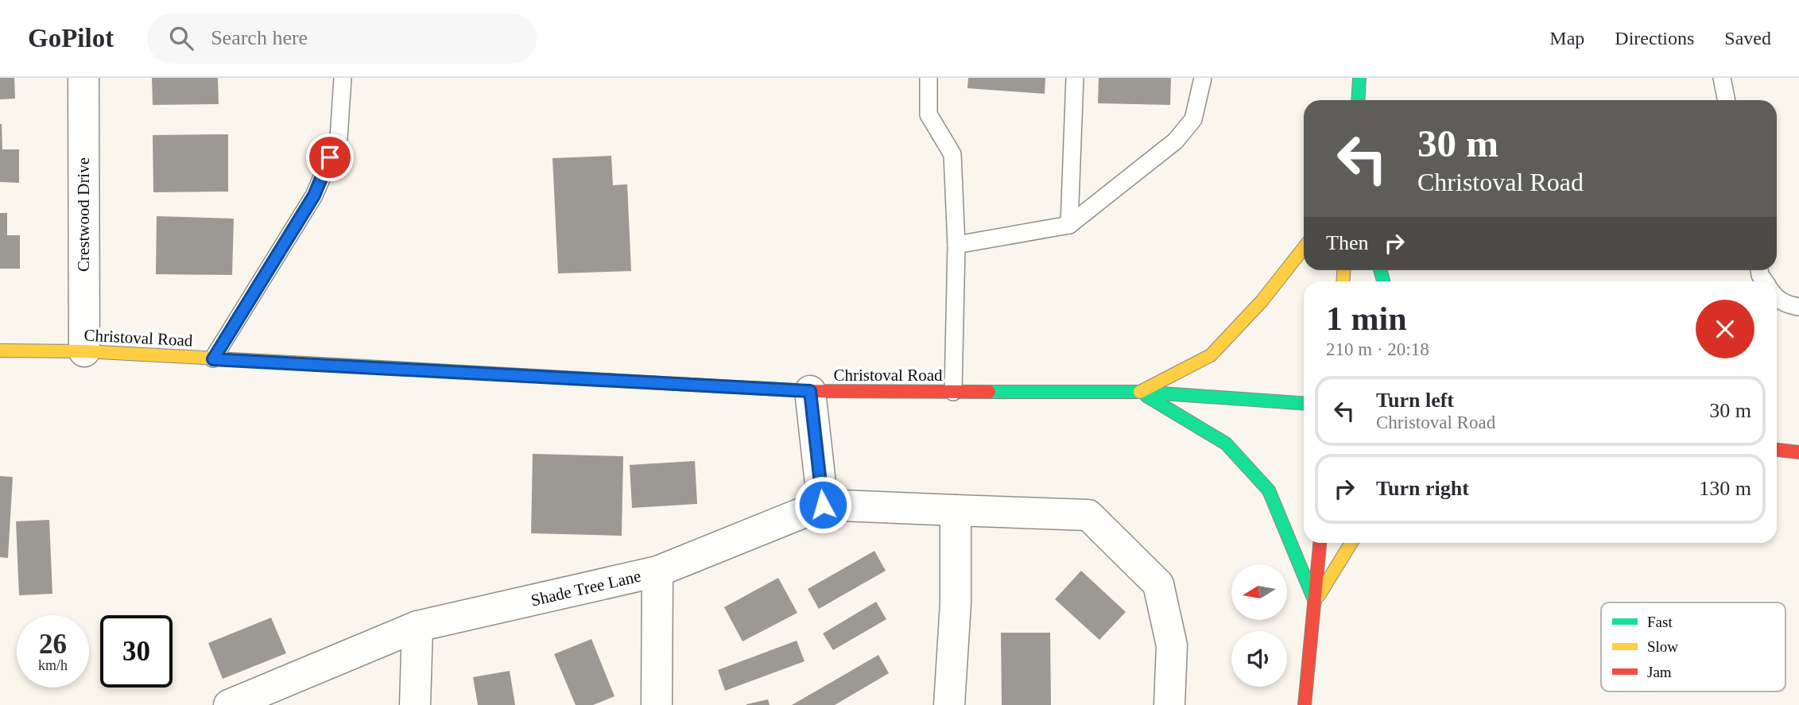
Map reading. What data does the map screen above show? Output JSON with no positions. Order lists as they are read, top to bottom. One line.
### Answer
{"streets":{"street":["Crestwood Drive","Christoval Road","Shade Tree Lane"]},"crossings":[["Crestwood Drive","Christoval Road"]],"legend":["Fast","Slow","Jam"],"north":"left","page":{"header":"GoPilot","search":"Search here","nav":["Map","Directions","Saved"],"turn":["30 m","Christoval Road"],"then":"Then","heading":["1 min","210 m · 20:18"],"list":[{"name":"Turn left","note":"Christoval Road","value":"30 m"},{"name":"Turn right","value":"130 m"}],"speed":"26 km/h","limit":"30"}}
